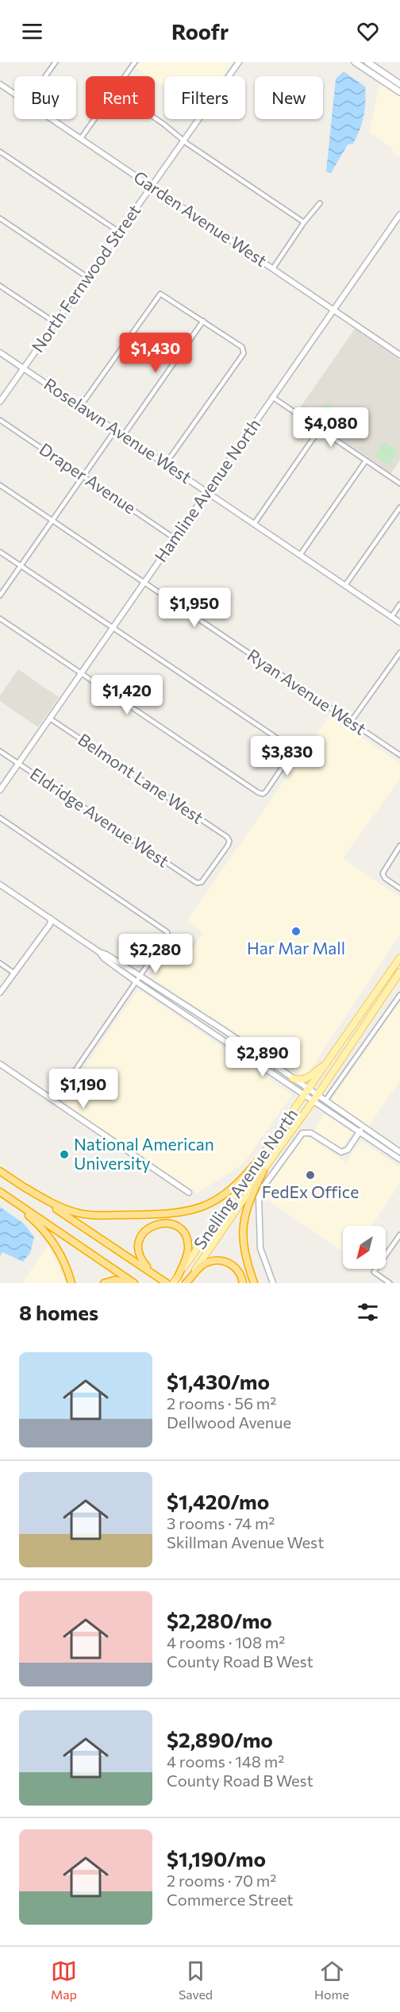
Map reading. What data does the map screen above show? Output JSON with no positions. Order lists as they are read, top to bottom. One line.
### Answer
{"streets":{"highway":["Snelling Avenue North"],"street":["Garden Avenue West","North Fernwood Street","Roselawn Avenue West","Draper Avenue","Hamline Avenue North","Ryan Avenue West","Belmont Lane West","Eldridge Avenue West"]},"crossings":[["Garden Avenue West","North Fernwood Street"],["Garden Avenue West","Hamline Avenue North"],["North Fernwood Street","Roselawn Avenue West"],["Roselawn Avenue West","Hamline Avenue North"],["Draper Avenue","Hamline Avenue North"],["Hamline Avenue North","Ryan Avenue West"],["Hamline Avenue North","Belmont Lane West"],["Hamline Avenue North","Eldridge Avenue West"],["Belmont Lane West","Eldridge Avenue West"]],"places":["Har Mar Mall","National American University","FedEx Office"],"north":"bottom left","page":{"header":"Roofr","chip":["Buy","Rent","Filters","New"],"price":["$1,430","$4,080","$1,950","$1,420","$3,830","$2,280","$2,890","$1,190"],"heading":"8 homes","list":[{"name":"$1,430/mo","note":"2 rooms · 56 m² · Dellwood Avenue"},{"name":"$1,420/mo","note":"3 rooms · 74 m² · Skillman Avenue West"},{"name":"$2,280/mo","note":"4 rooms · 108 m² · County Road B West"},{"name":"$2,890/mo","note":"4 rooms · 148 m² · County Road B West"},{"name":"$1,190/mo","note":"2 rooms · 70 m² · Commerce Street"}],"tabs":["Map","Saved","Home"]}}
